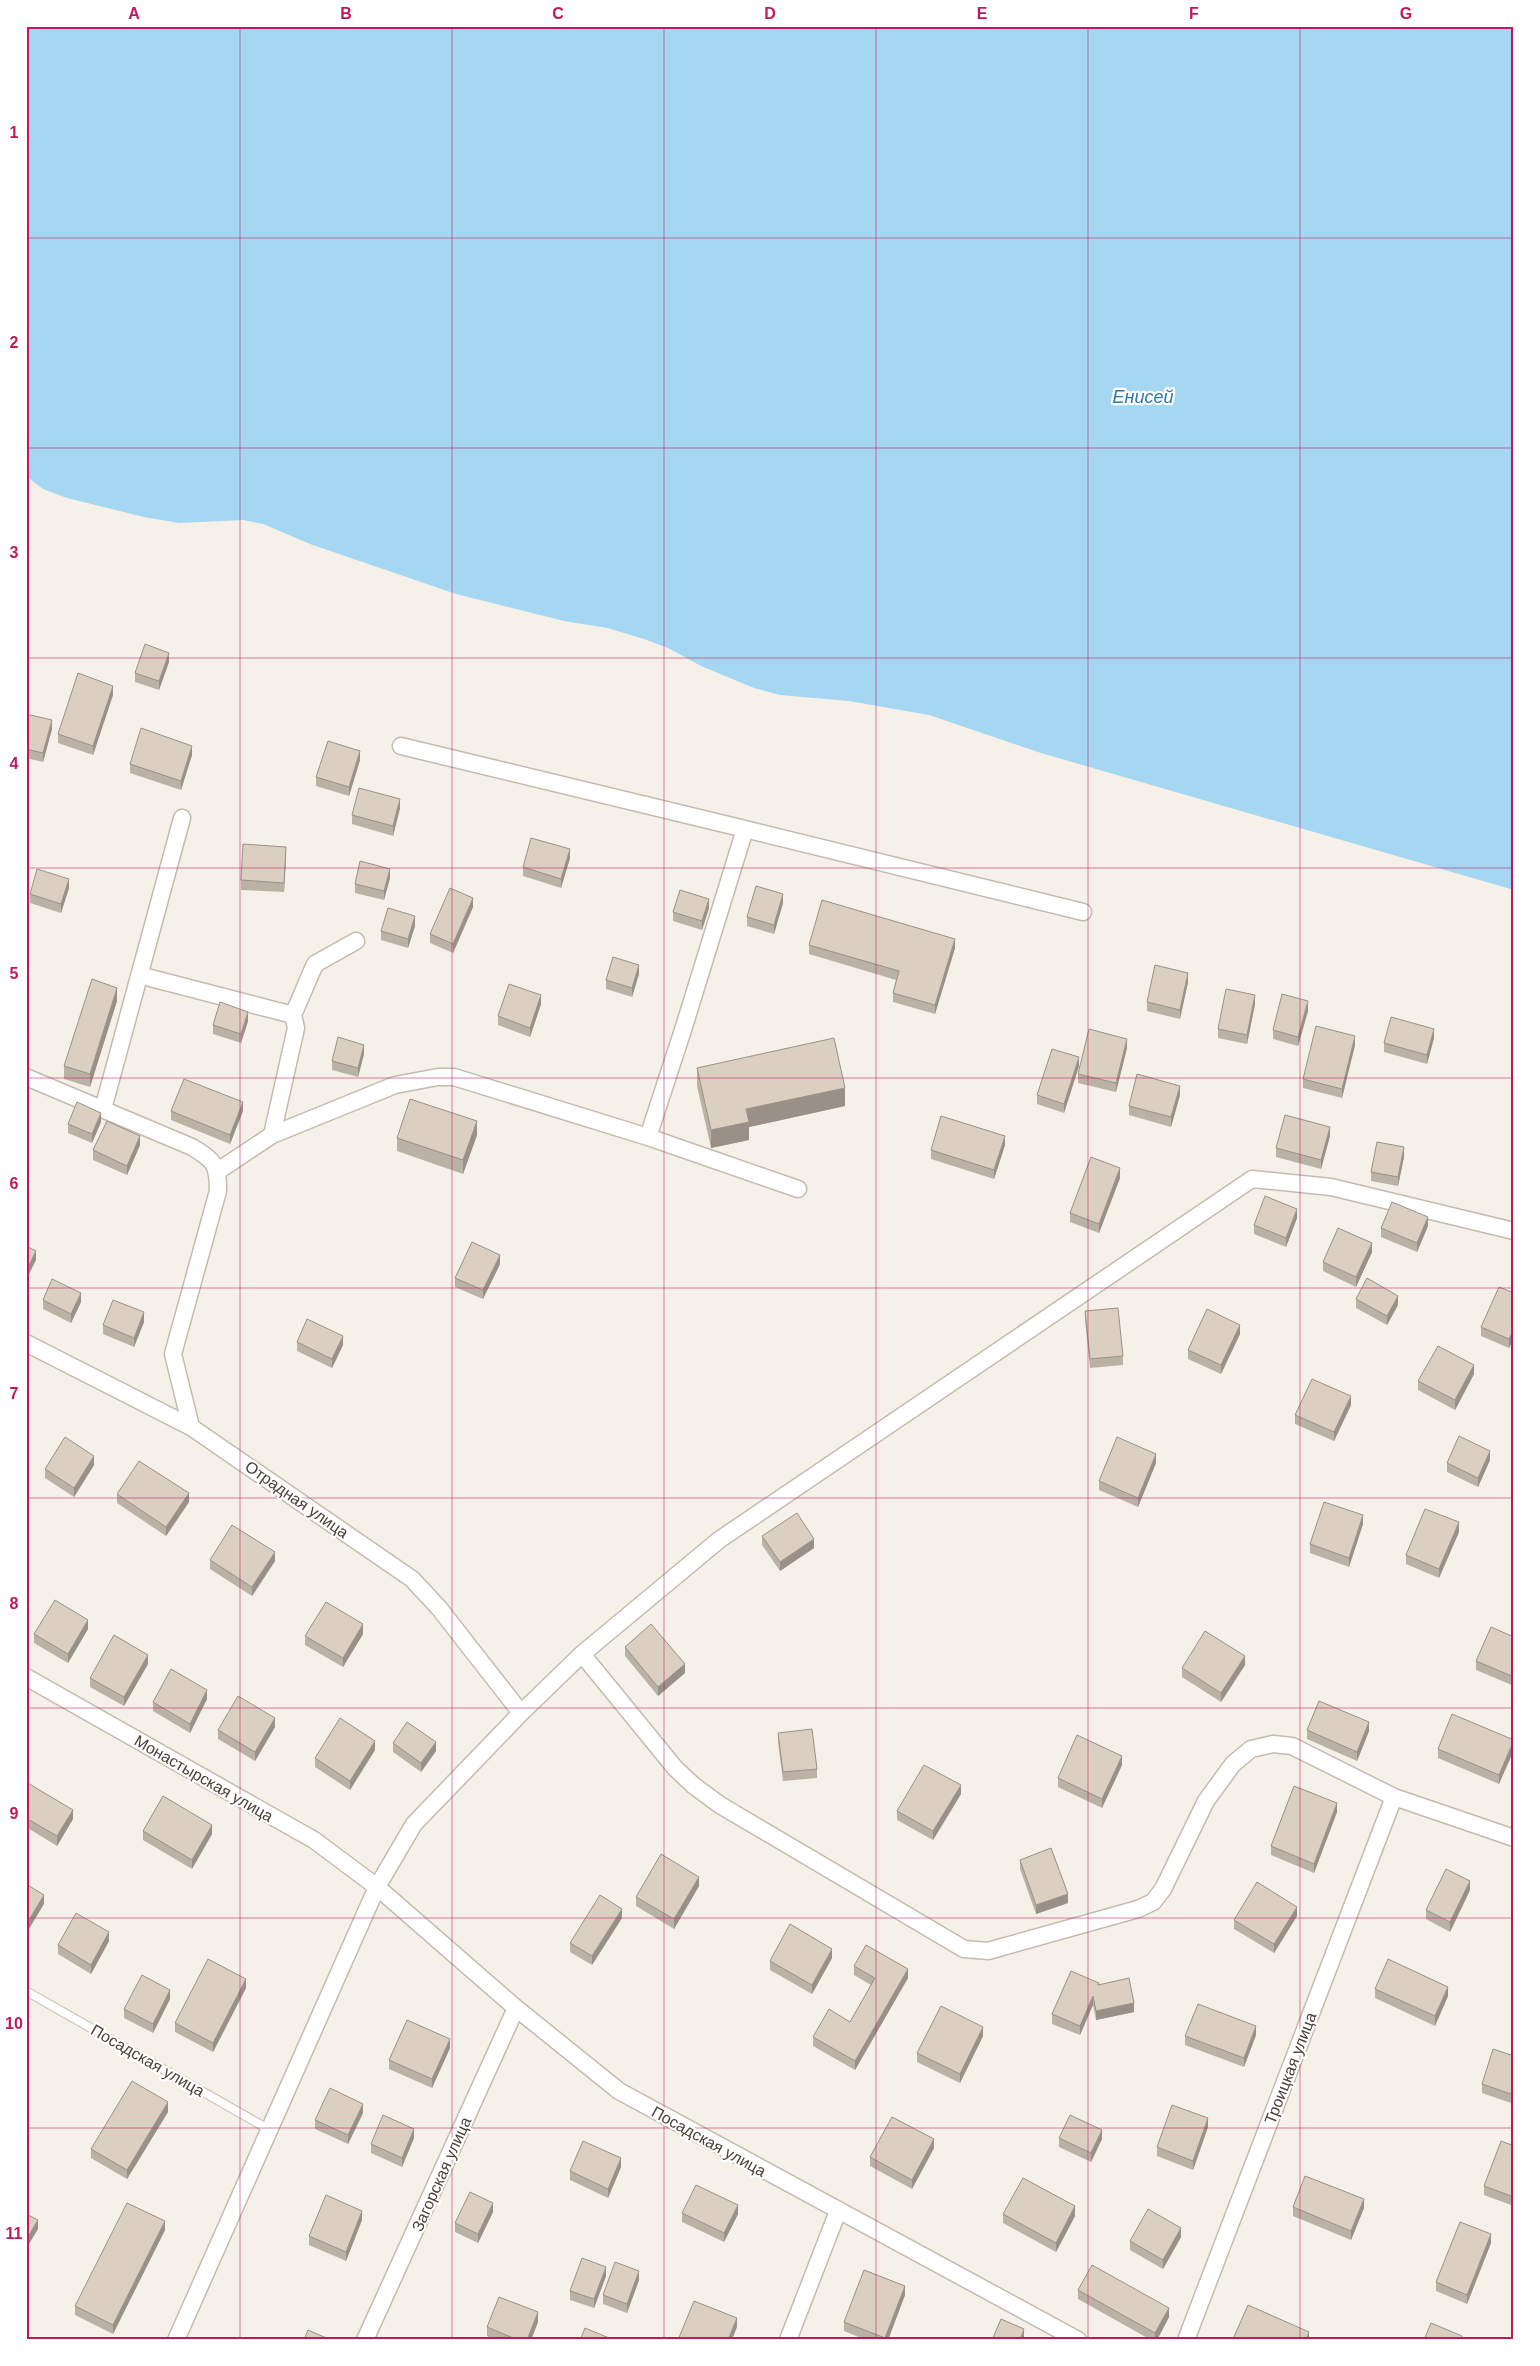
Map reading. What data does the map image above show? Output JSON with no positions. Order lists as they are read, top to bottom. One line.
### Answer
{"streets":{"street":["Отрадная улица","Монастырская улица","Посадская улица","Троицкая улица","Загорская улица"]},"crossings":[["Монастырская улица","Посадская улица"],["Посадская улица","Загорская улица"]],"water":["Енисей"],"grid":{"columns":["A","B","C","D","E","F","G"],"rows":["1","2","3","4","5","6","7","8","9","10","11"]}}
